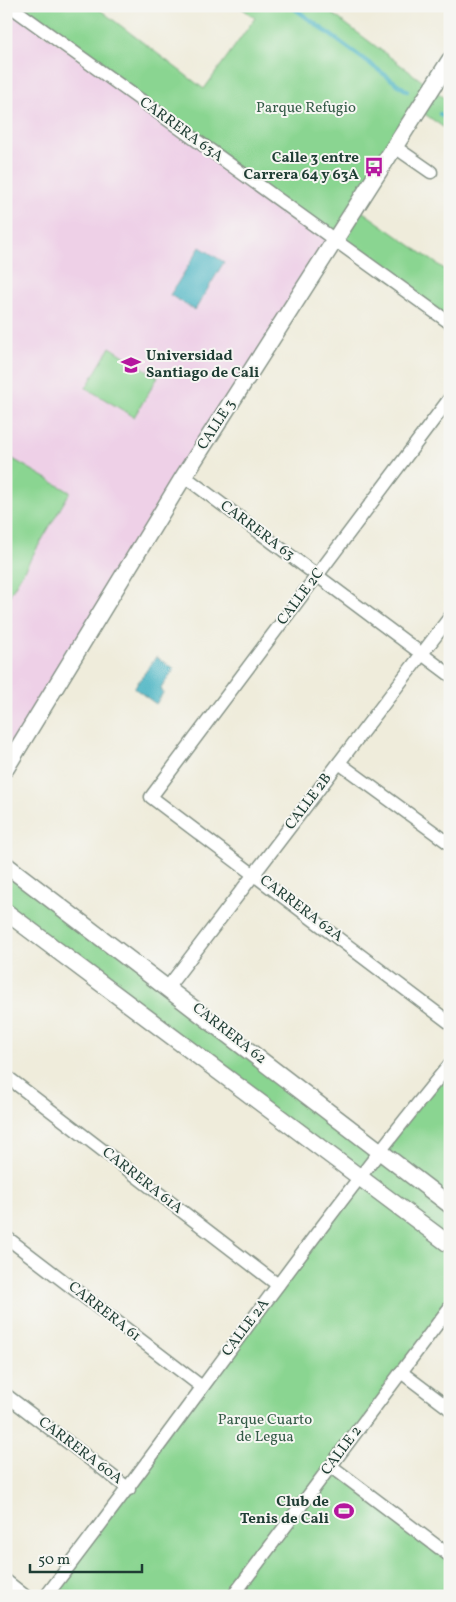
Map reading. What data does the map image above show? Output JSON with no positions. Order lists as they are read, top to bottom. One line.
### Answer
{"streets":{"street":["CARRERA 63A","CALLE 3","CARRERA 63","CALLE 2C","CALLE 2B","CARRERA 62A","CARRERA 62","CARRERA 61A","CARRERA 61","CALLE 2A","CARRERA 60A","CALLE 2"]},"crossings":[["CARRERA 63A","CALLE 3"],["CALLE 3","CARRERA 63"],["CARRERA 63","CALLE 2C"],["CARRERA 63","CALLE 2B"],["CALLE 2C","CARRERA 62A"],["CALLE 2B","CARRERA 62A"],["CALLE 2B","CARRERA 62"],["CARRERA 62","CALLE 2A"],["CARRERA 61A","CALLE 2A"],["CARRERA 61","CALLE 2A"],["CALLE 2A","CARRERA 60A"]],"parks":["Parque Refugio","Parque Cuarto de Legua"],"places":{"bus stop":["Calle 3 entre Carrera 64 y 63A"],"school or university":["Universidad Santiago de Cali"],"sports":["Club de Tenis de Cali"]},"scale_bar":"50 m"}
